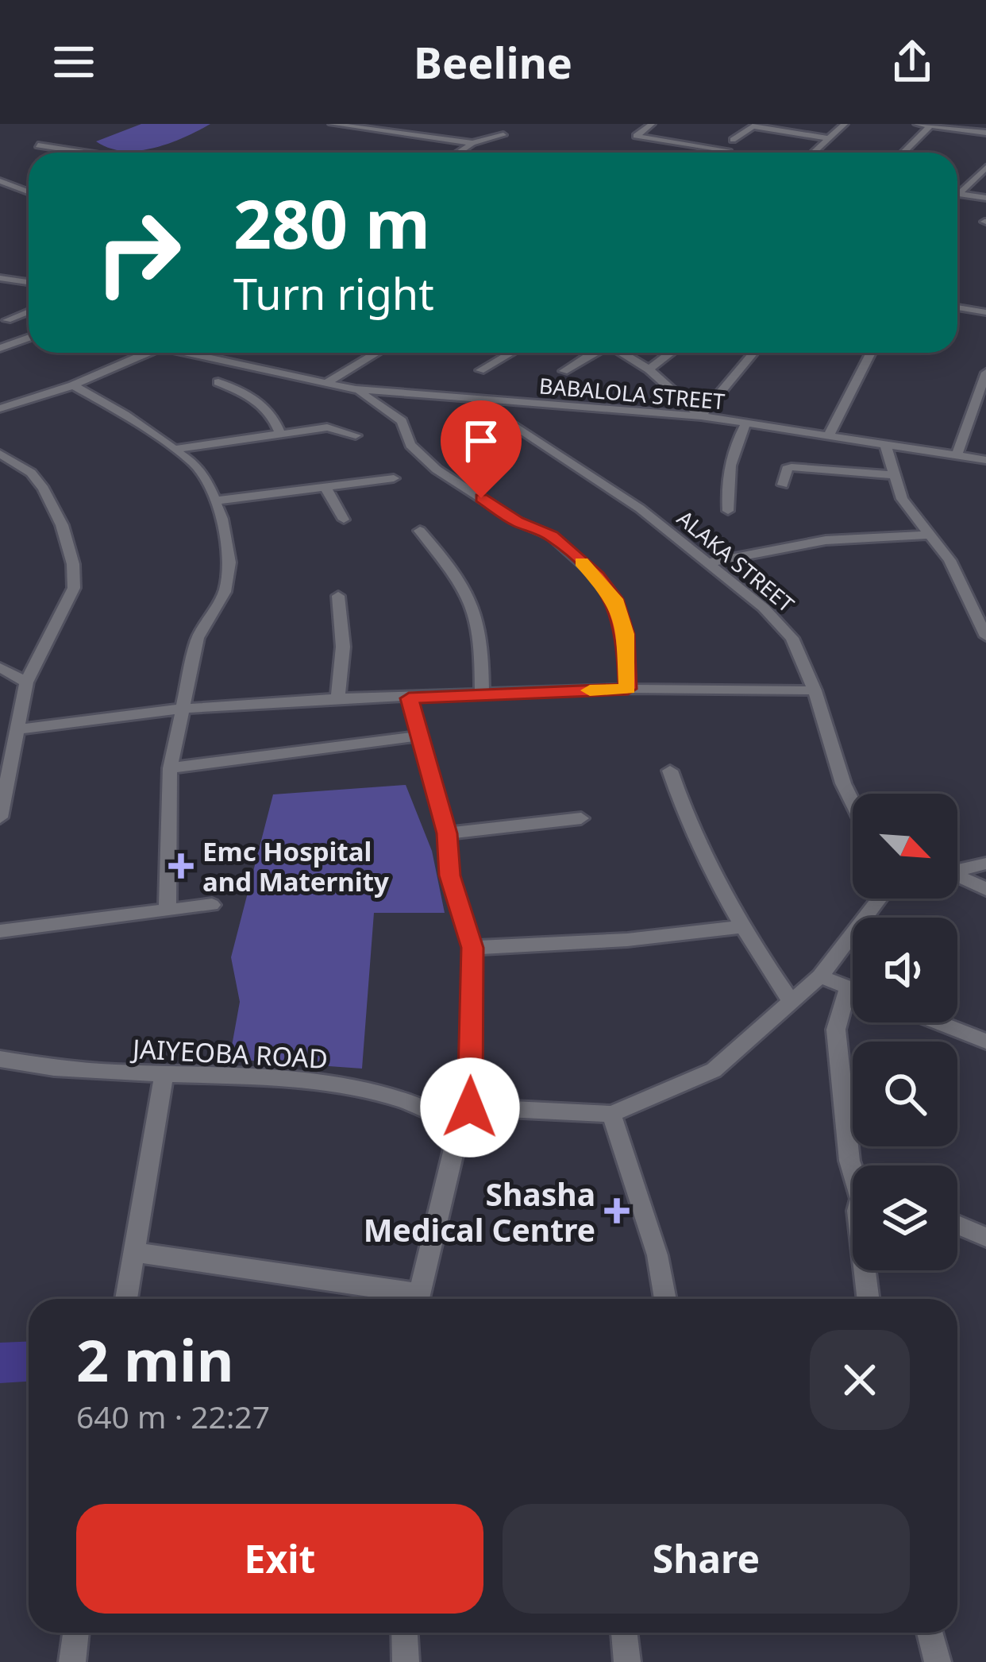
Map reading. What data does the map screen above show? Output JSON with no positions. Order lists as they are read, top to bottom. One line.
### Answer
{"streets":{"street":["BABALOLA STREET","ALAKA STREET","JAIYEOBA ROAD"]},"crossings":[["BABALOLA STREET","ALAKA STREET"]],"places":{"health":["Emc Hospital and Maternity","Shasha Medical Centre"]},"north":"bottom right","page":{"header":"Beeline","turn":["280 m","Turn right"],"heading":["2 min","640 m · 22:27"],"buttons":["Exit","Share"]}}
